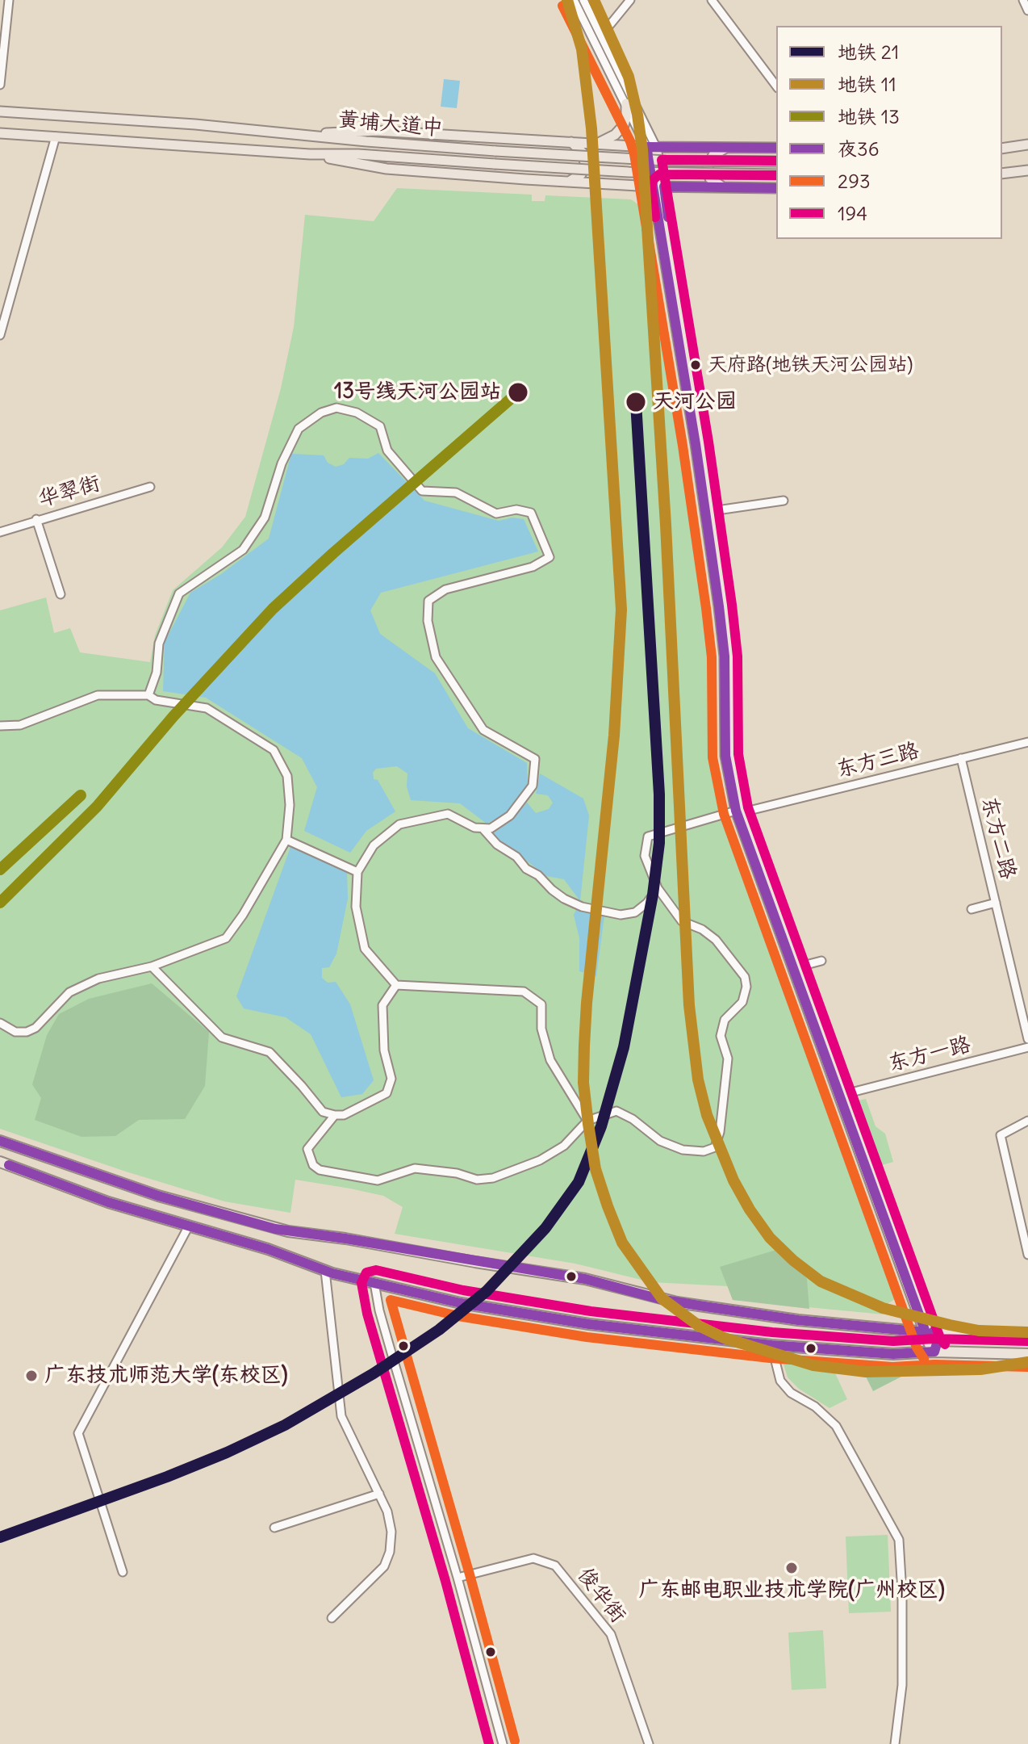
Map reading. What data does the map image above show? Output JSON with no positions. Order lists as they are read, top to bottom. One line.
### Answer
{"streets":{"main road":["黄埔大道中"],"street":["华翠街","东方三路","东方二路","东方一路","俊华街"]},"crossings":[["东方三路","东方二路"]],"places":["天府路(地铁天河公园站)","13号线天河公园站","天河公园","广东技术师范大学(东校区)","广东邮电职业技术学院(广州校区)"],"lines":["metro line 11","transit line 293","transit line 夜36","transit line 194","metro line 13","metro line 21"],"legend":["地铁 21","地铁 11","地铁 13","夜36","293","194"]}
